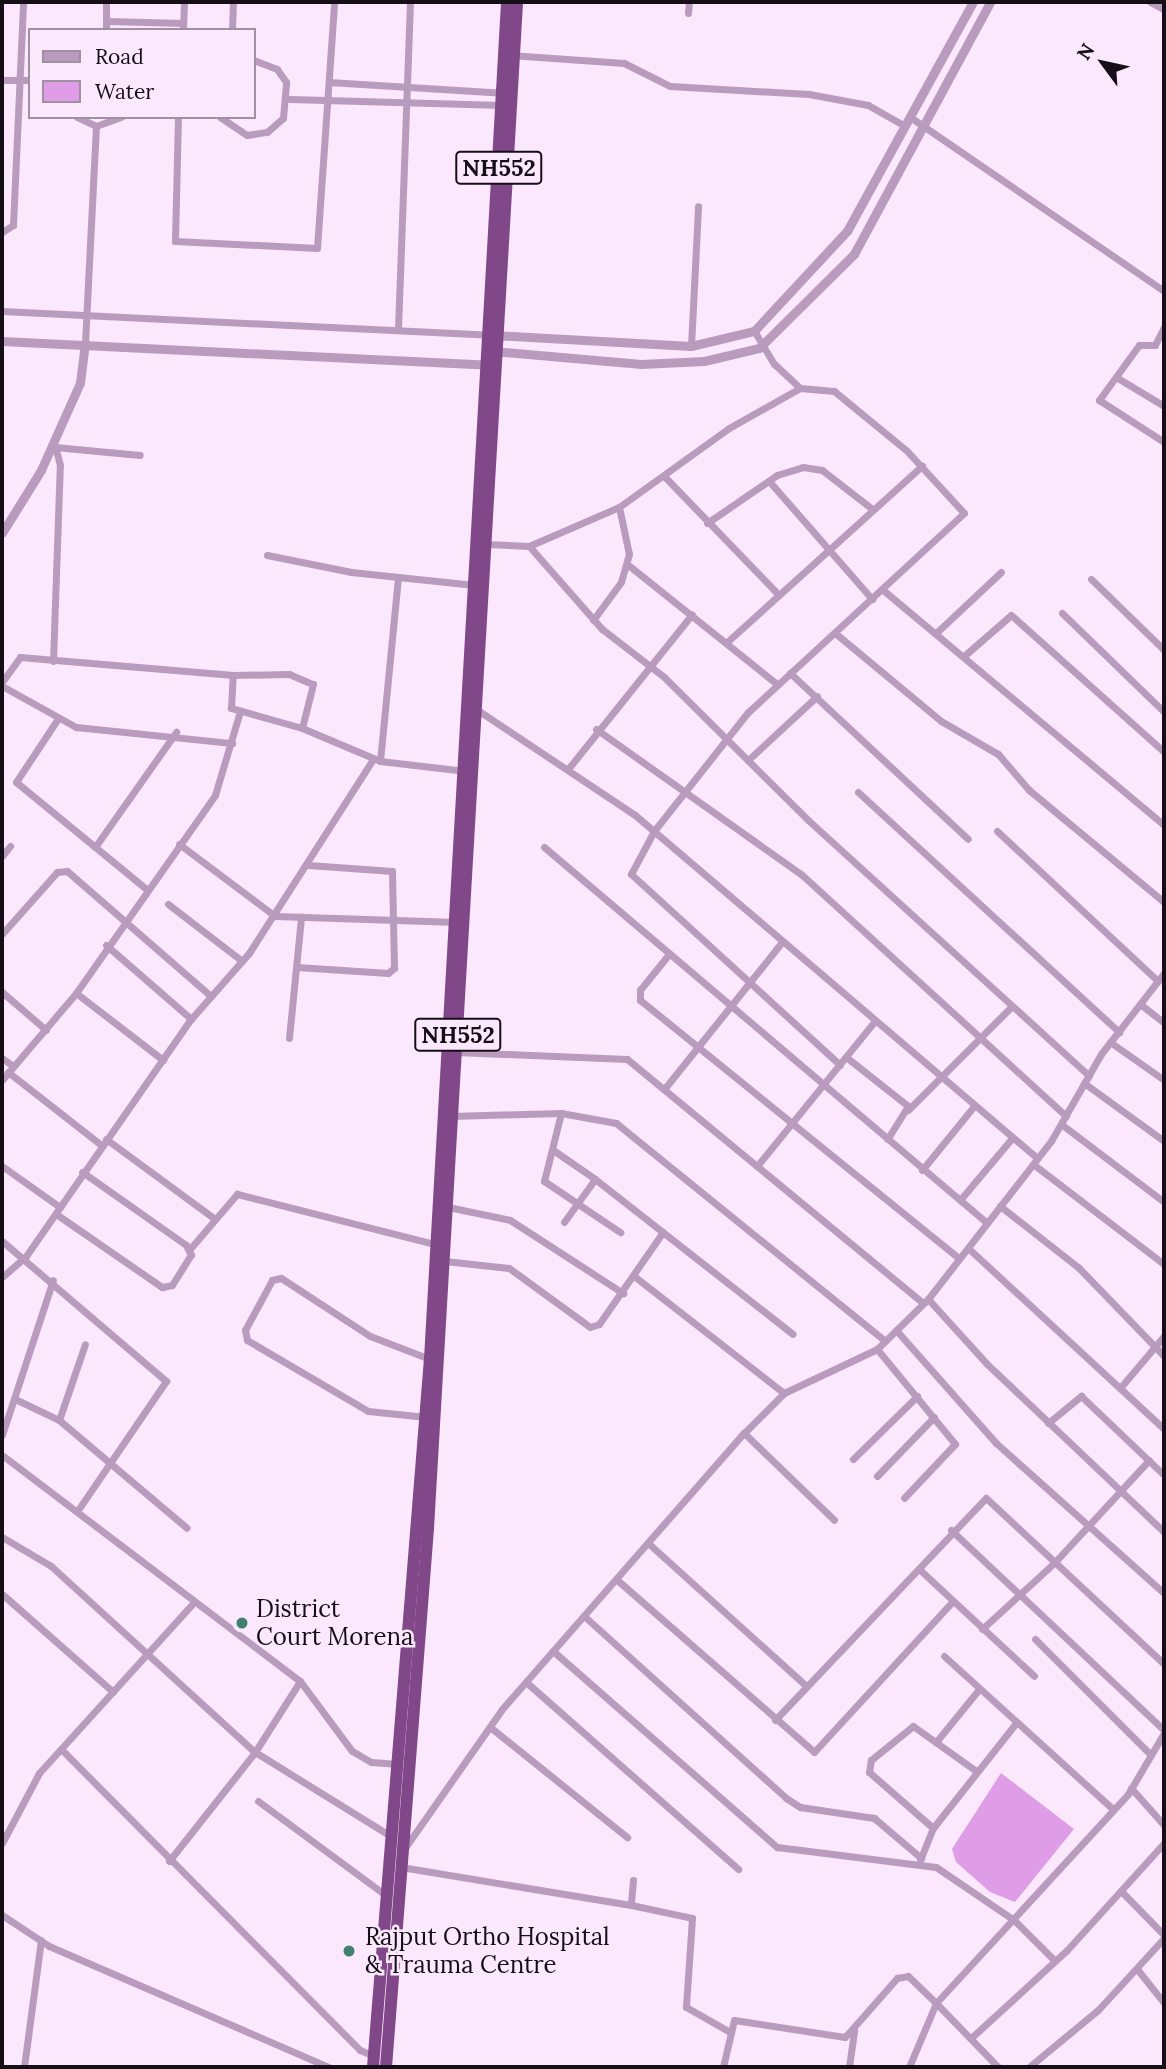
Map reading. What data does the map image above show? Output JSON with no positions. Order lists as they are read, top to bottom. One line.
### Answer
{"streets":{"highway":["NH552"]},"places":["District Court Morena","Rajput Ortho Hospital & Trauma Centre"],"legend":["Road","Water"],"north":"top left"}
